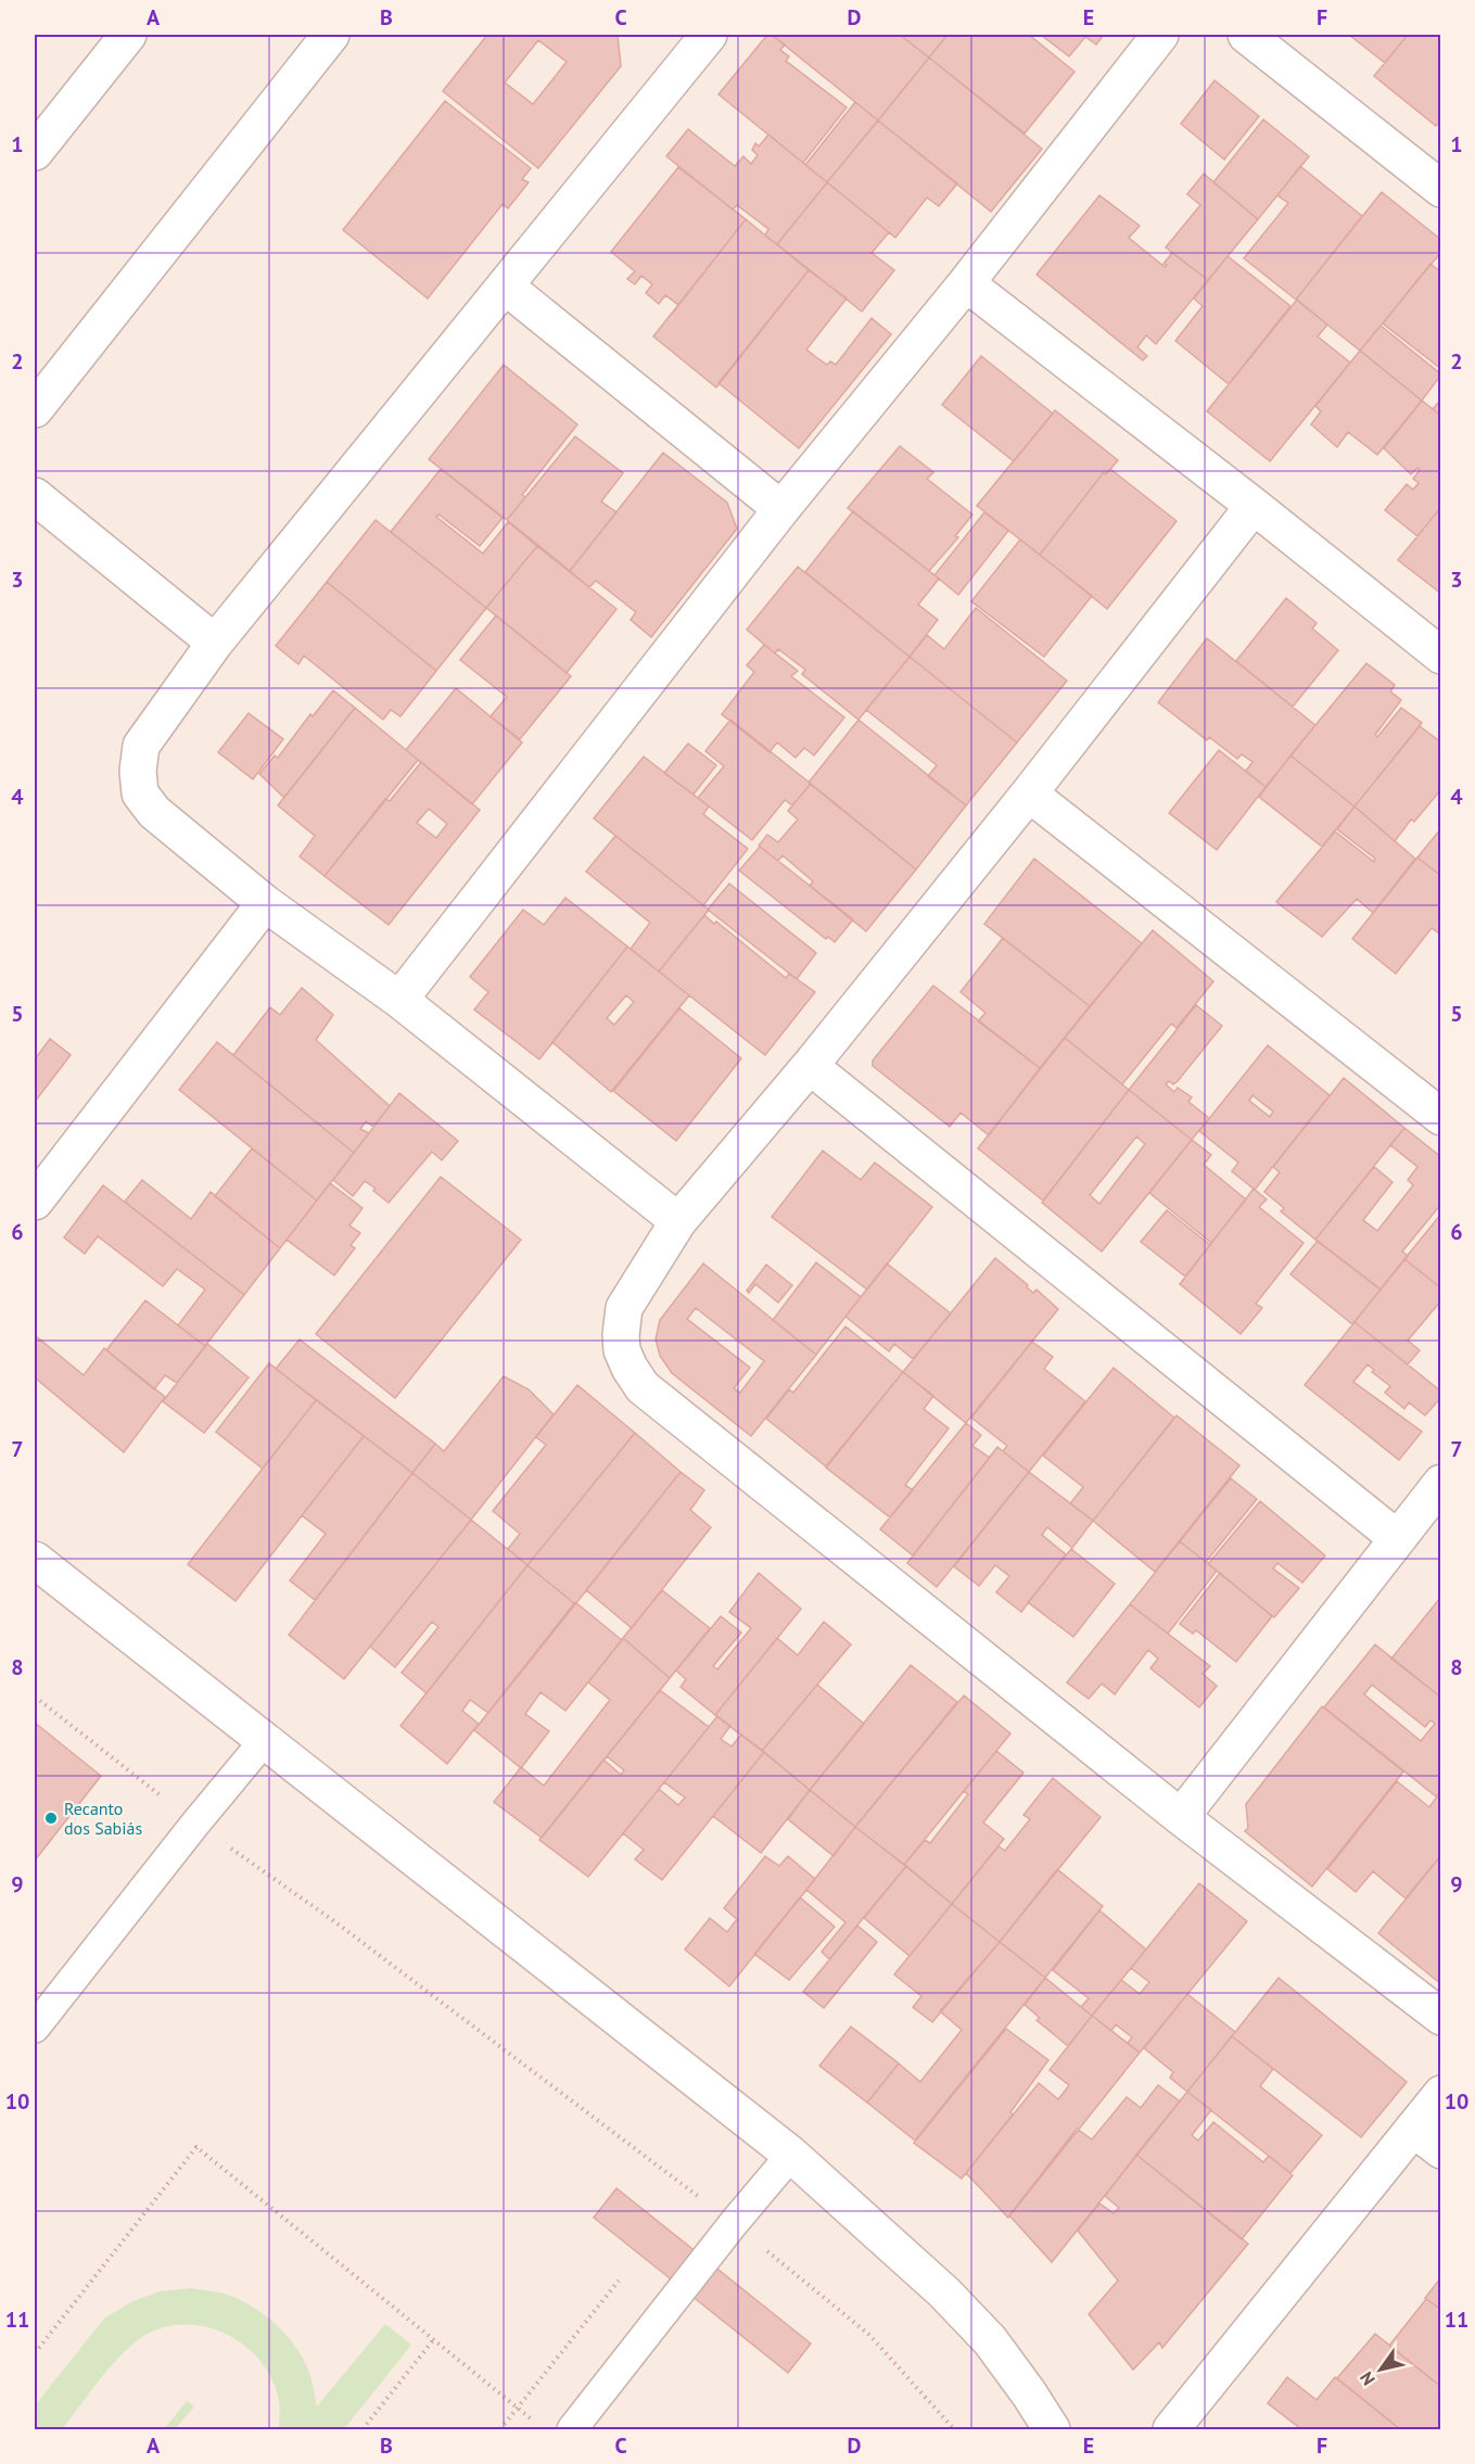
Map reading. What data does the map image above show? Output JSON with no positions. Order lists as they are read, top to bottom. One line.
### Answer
{"places":["Recanto dos Sabiás"],"north":"bottom left","grid":{"columns":["A","B","C","D","E","F"],"rows":["1","2","3","4","5","6","7","8","9","10","11"]}}
